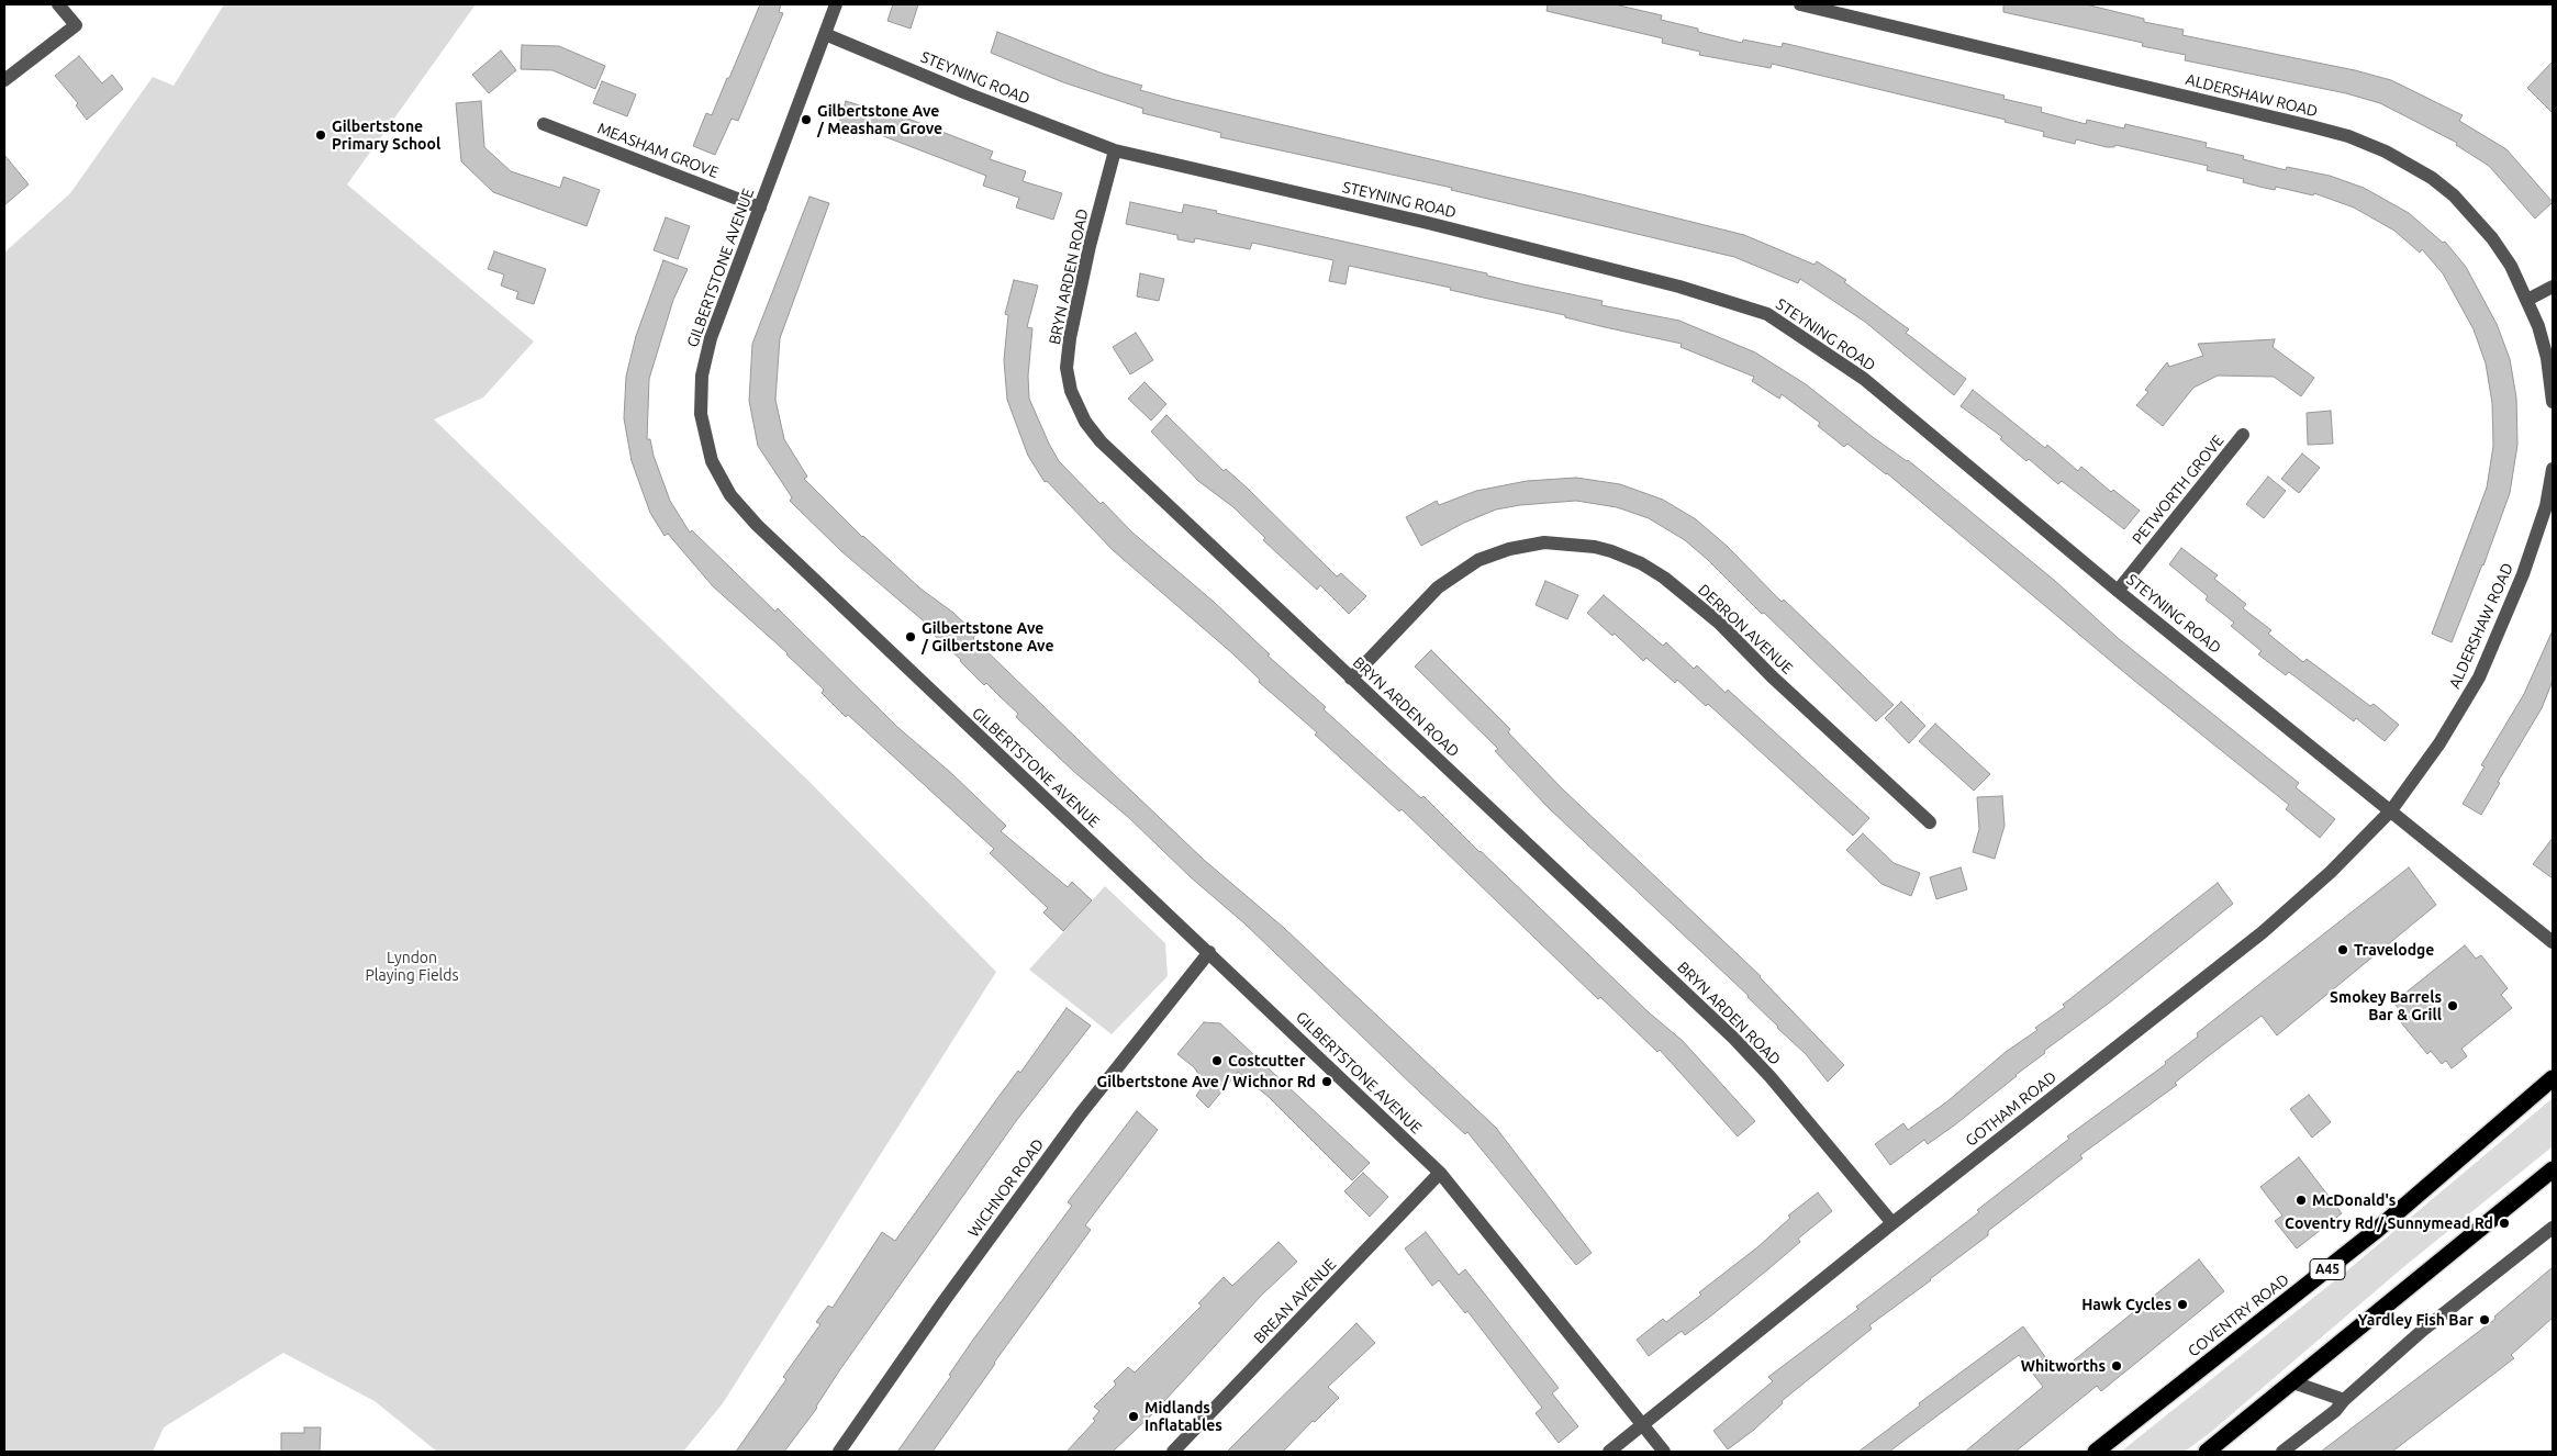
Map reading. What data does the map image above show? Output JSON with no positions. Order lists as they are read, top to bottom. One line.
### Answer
{"streets":{"highway":["A45","COVENTRY ROAD"],"street":["STEYNING ROAD","ALDERSHAW ROAD","MEASHAM GROVE","GILBERTSTONE AVENUE","BRYN ARDEN ROAD","PETWORTH GROVE","DERRON AVENUE","GOTHAM ROAD","WICHNOR ROAD","BREAN AVENUE"]},"crossings":[["STEYNING ROAD","ALDERSHAW ROAD"],["STEYNING ROAD","GILBERTSTONE AVENUE"],["STEYNING ROAD","BRYN ARDEN ROAD"],["STEYNING ROAD","PETWORTH GROVE"],["STEYNING ROAD","GOTHAM ROAD"],["ALDERSHAW ROAD","GOTHAM ROAD"],["MEASHAM GROVE","GILBERTSTONE AVENUE"],["GILBERTSTONE AVENUE","GOTHAM ROAD"],["GILBERTSTONE AVENUE","WICHNOR ROAD"],["GILBERTSTONE AVENUE","BREAN AVENUE"],["BRYN ARDEN ROAD","DERRON AVENUE"],["BRYN ARDEN ROAD","GOTHAM ROAD"]],"parks":["Lyndon Playing Fields"],"places":["Gilbertstone Ave / Measham Grove","Gilbertstone Primary School","Gilbertstone Ave / Gilbertstone Ave","Travelodge","Smokey Barrels Bar & Grill","Costcutter","Gilbertstone Ave / Wichnor Rd","McDonald's","Coventry Rd / Sunnymead Rd","Hawk Cycles","Yardley Fish Bar","Whitworths","Midlands Inflatables"]}
